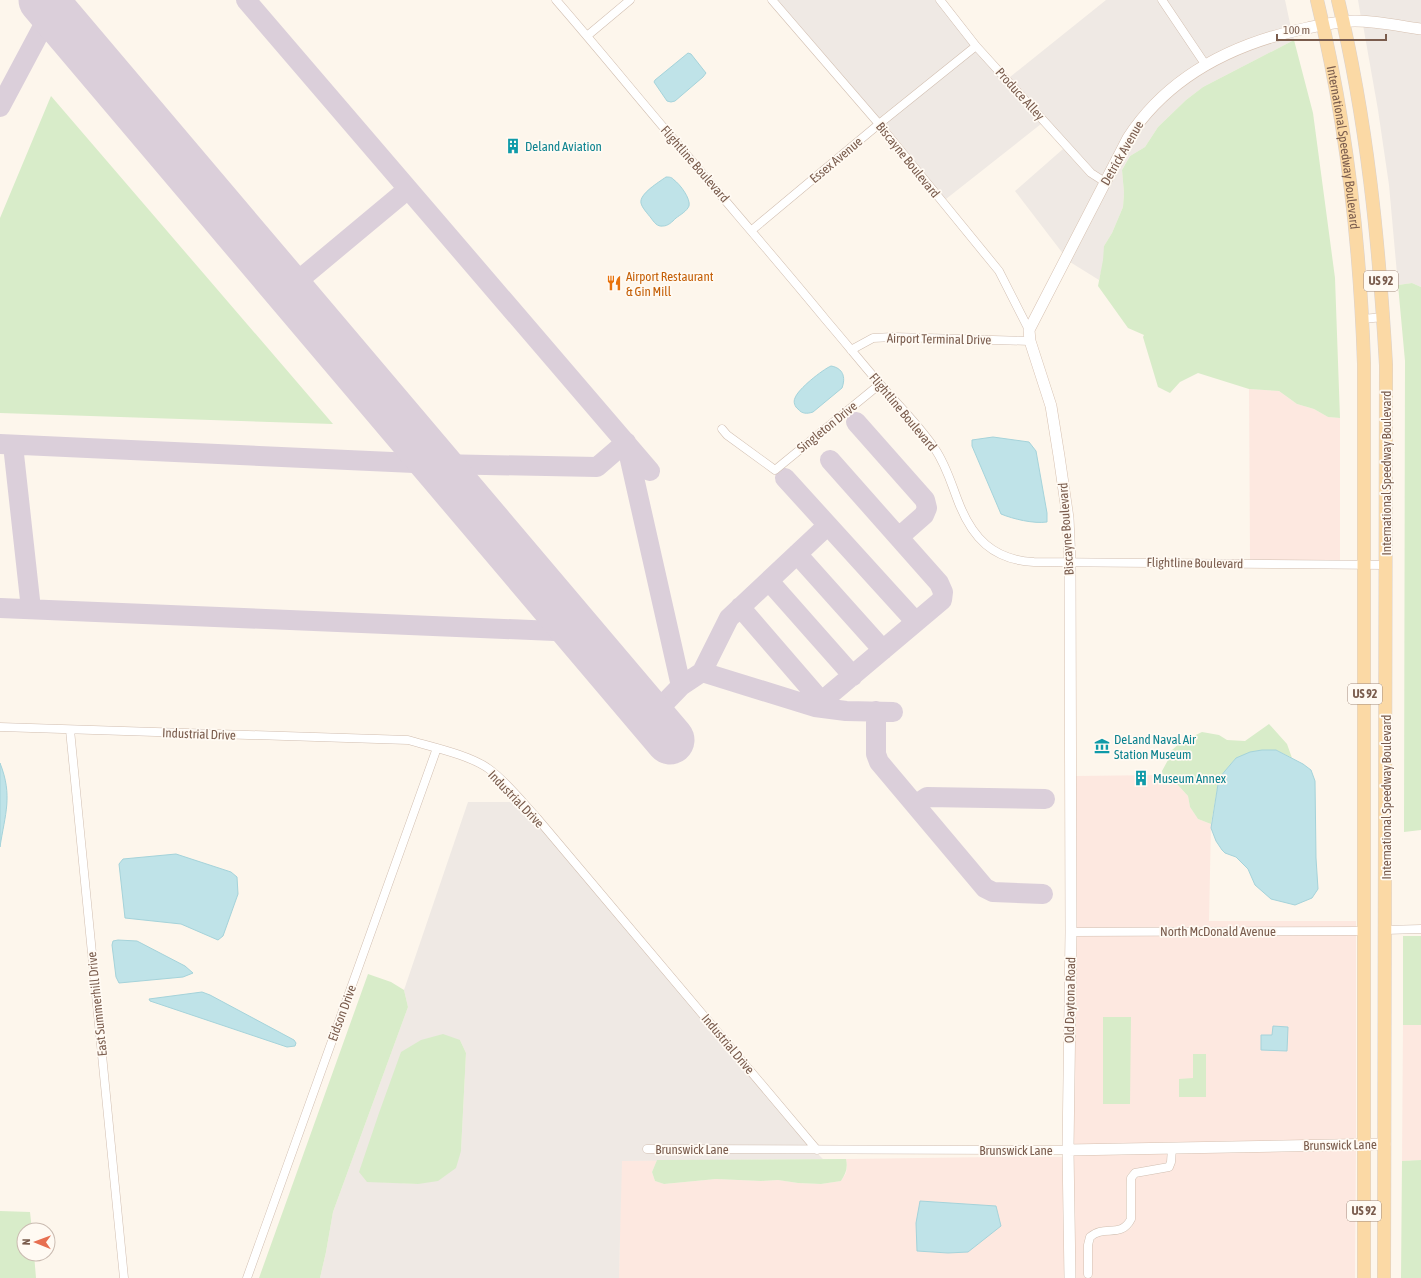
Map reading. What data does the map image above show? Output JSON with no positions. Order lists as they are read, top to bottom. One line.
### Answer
{"streets":{"main road":["International Speedway Boulevard","US 92"],"street":["Produce Alley","Detrick Avenue","Essex Avenue","Biscayne Boulevard","Flightline Boulevard","Airport Terminal Drive","Singleton Drive","Industrial Drive","North McDonald Avenue","Old Daytona Road","East Summerhill Drive","Eidson Drive","Brunswick Lane"]},"crossings":[["Produce Alley","Detrick Avenue"],["Produce Alley","Essex Avenue"],["International Speedway Boulevard","Detrick Avenue"],["International Speedway Boulevard","Flightline Boulevard"],["International Speedway Boulevard","North McDonald Avenue"],["International Speedway Boulevard","Brunswick Lane"],["Detrick Avenue","Biscayne Boulevard"],["Detrick Avenue","Airport Terminal Drive"],["Essex Avenue","Biscayne Boulevard"],["Essex Avenue","Flightline Boulevard"],["Biscayne Boulevard","Flightline Boulevard"],["Biscayne Boulevard","Airport Terminal Drive"],["Biscayne Boulevard","Old Daytona Road"],["Flightline Boulevard","Airport Terminal Drive"],["Flightline Boulevard","Singleton Drive"],["Industrial Drive","East Summerhill Drive"],["Industrial Drive","Eidson Drive"],["Industrial Drive","Brunswick Lane"],["North McDonald Avenue","Old Daytona Road"],["Old Daytona Road","Brunswick Lane"]],"places":{"building":["Deland Aviation","Museum Annex"],"restaurant":["Airport Restaurant & Gin Mill"],"museum":["DeLand Naval Air Station Museum"]},"scale_bar":"100 m","north":"left"}
